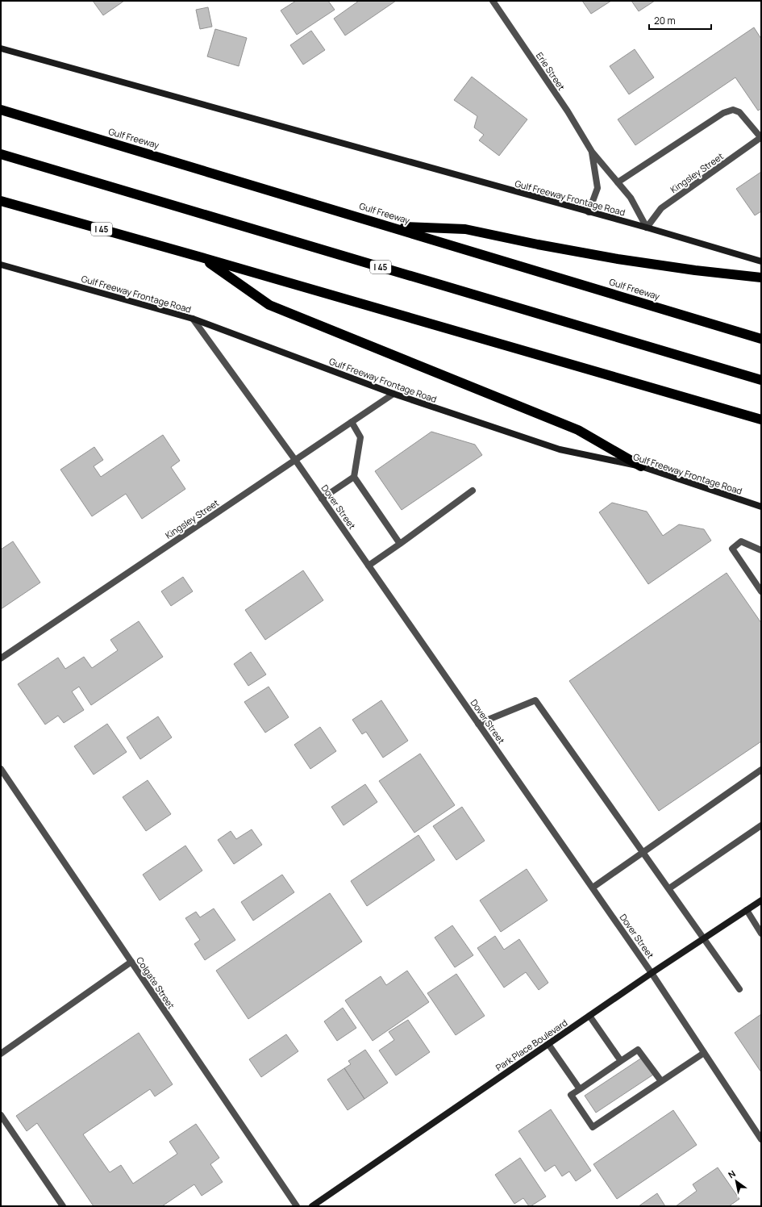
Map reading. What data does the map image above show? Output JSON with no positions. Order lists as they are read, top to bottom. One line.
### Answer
{"streets":{"highway":["Gulf Freeway","I 45"],"main road":["Gulf Freeway Frontage Road","Park Place Boulevard"],"street":["Erie Street","Kingsley Street","Dover Street","Colgate Street"]},"crossings":[["Erie Street","Kingsley Street"],["Erie Street","Gulf Freeway Frontage Road"],["Kingsley Street","Gulf Freeway Frontage Road"],["Kingsley Street","Dover Street"],["Gulf Freeway Frontage Road","Dover Street"],["Dover Street","Park Place Boulevard"]],"scale_bar":"20 m","north":"top left"}
